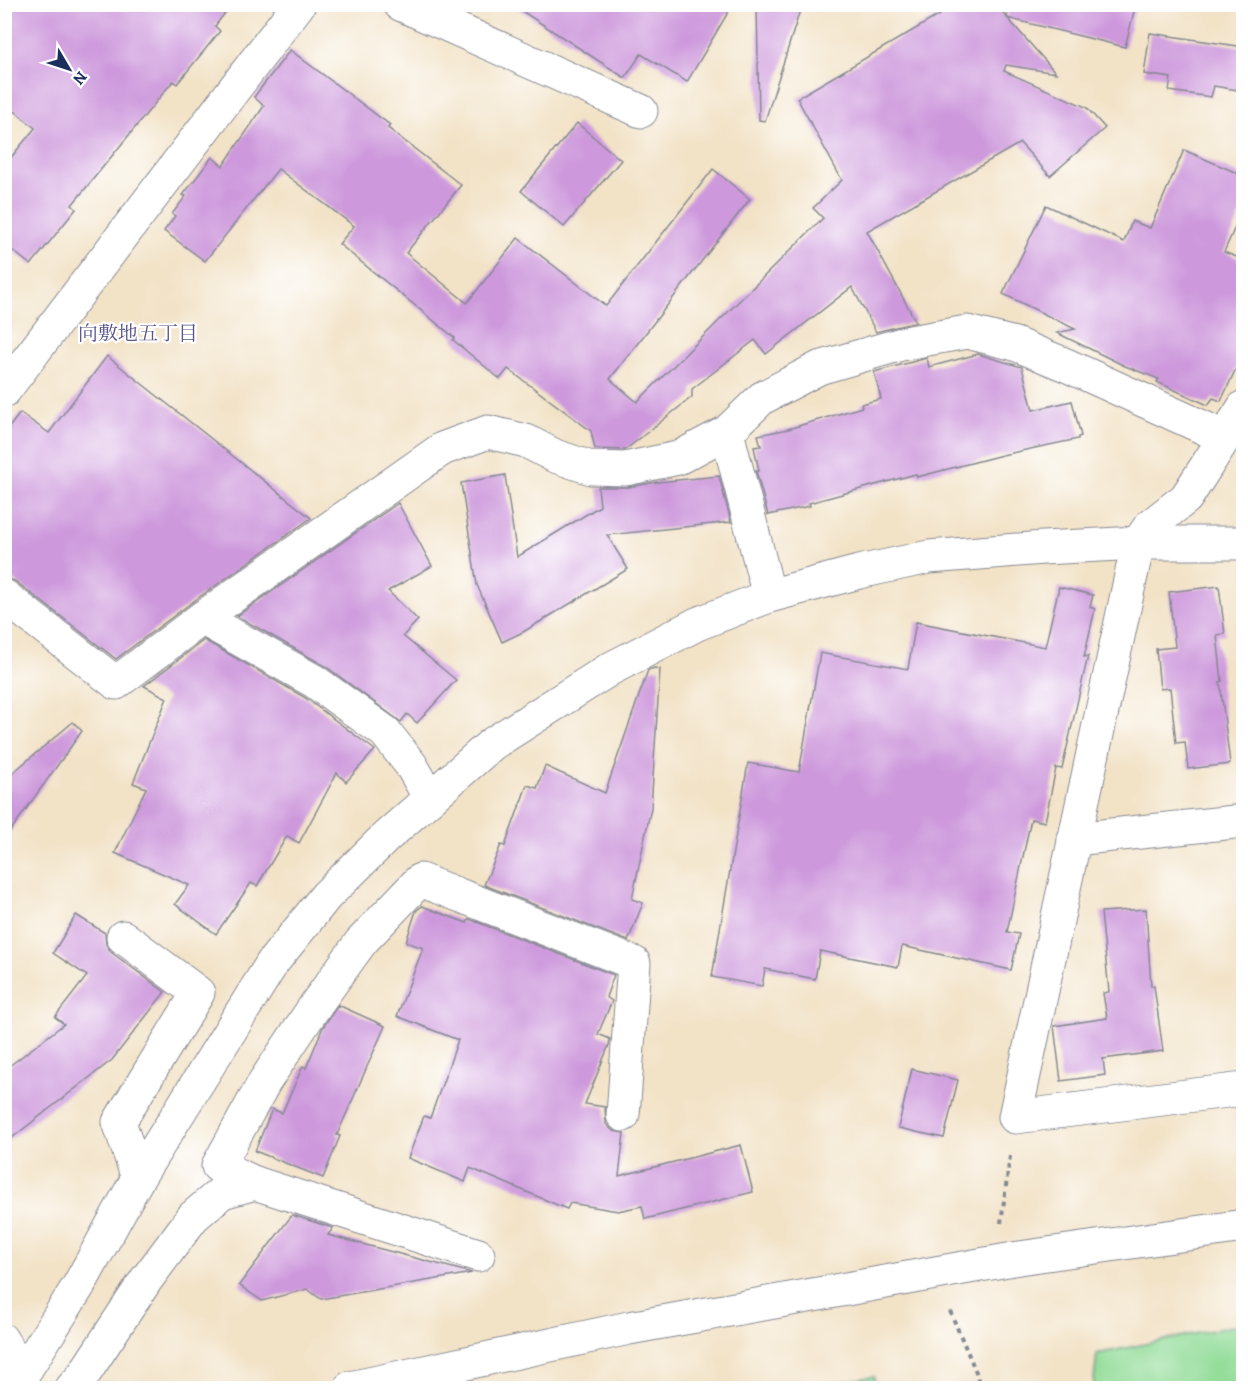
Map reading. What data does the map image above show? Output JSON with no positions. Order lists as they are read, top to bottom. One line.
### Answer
{"districts":["向敷地五丁目"],"north":"bottom right"}
